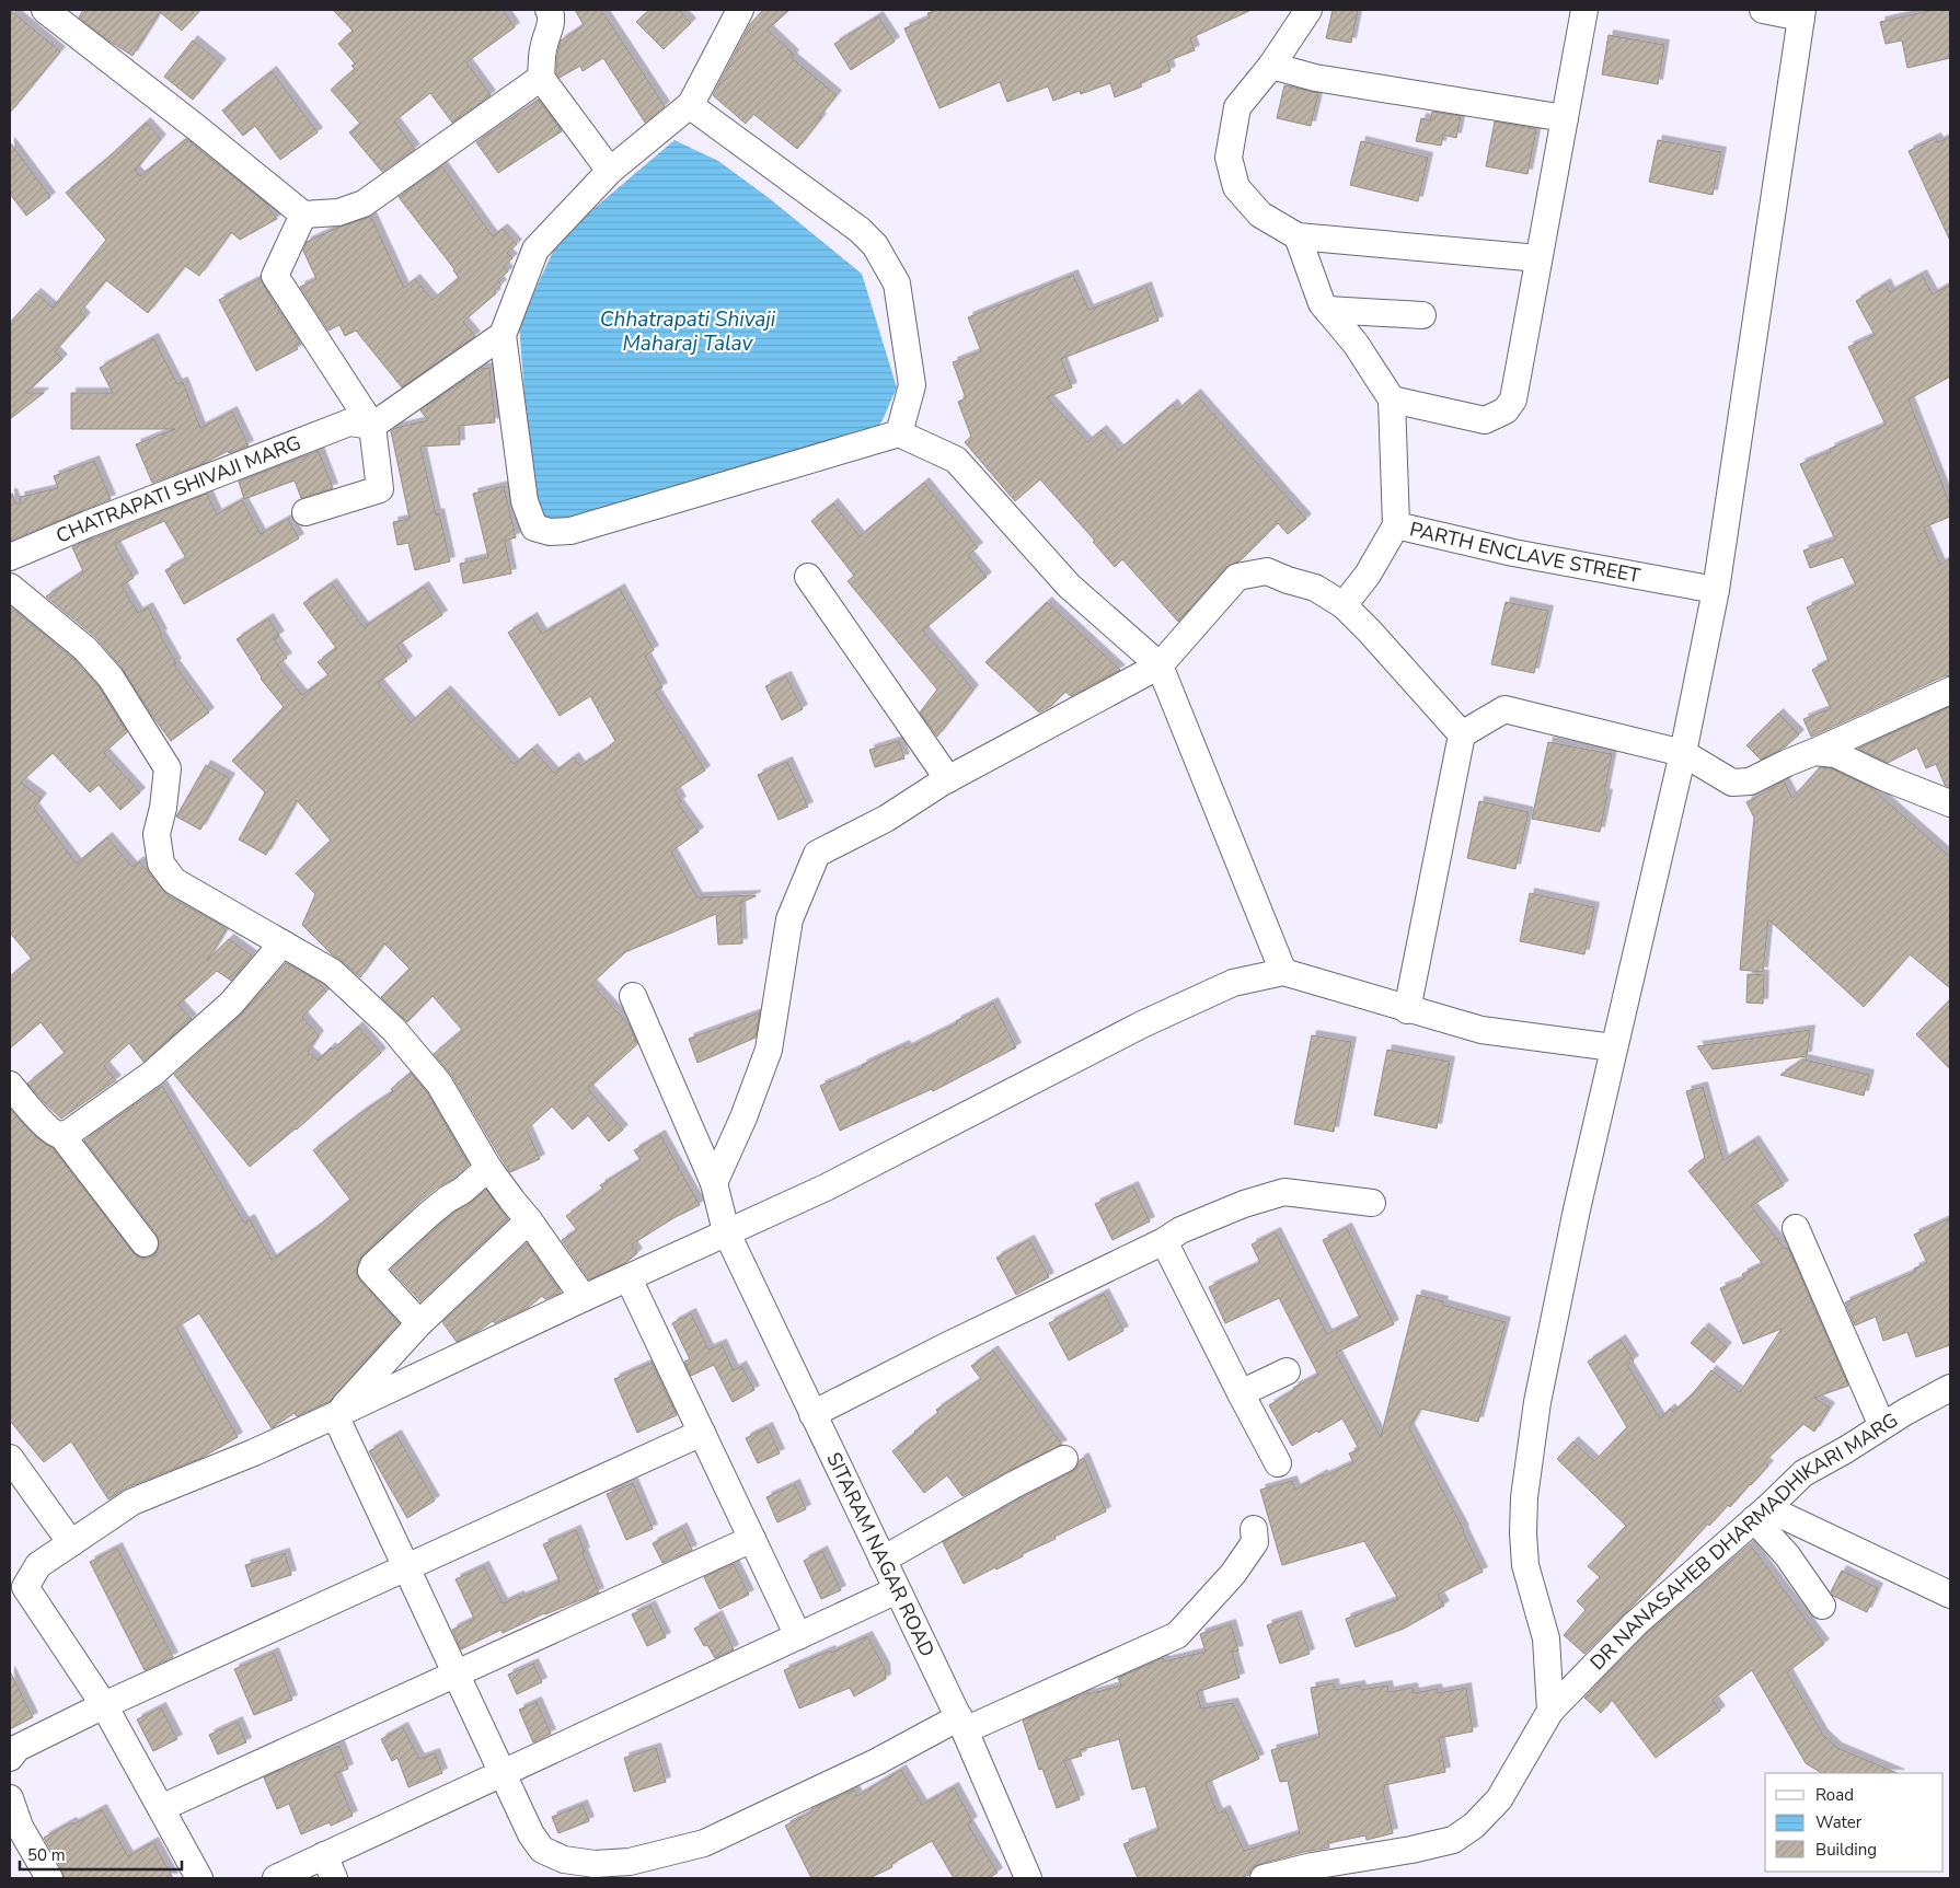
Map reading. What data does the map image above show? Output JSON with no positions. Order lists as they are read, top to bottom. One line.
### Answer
{"streets":{"street":["CHATRAPATI SHIVAJI MARG","PARTH ENCLAVE STREET","DR NANASAHEB DHARMADHIKARI MARG","SITARAM NAGAR ROAD"]},"water":["Chhatrapati Shivaji Maharaj Talav"],"legend":["Road","Water","Building"],"scale_bar":"50 m"}
